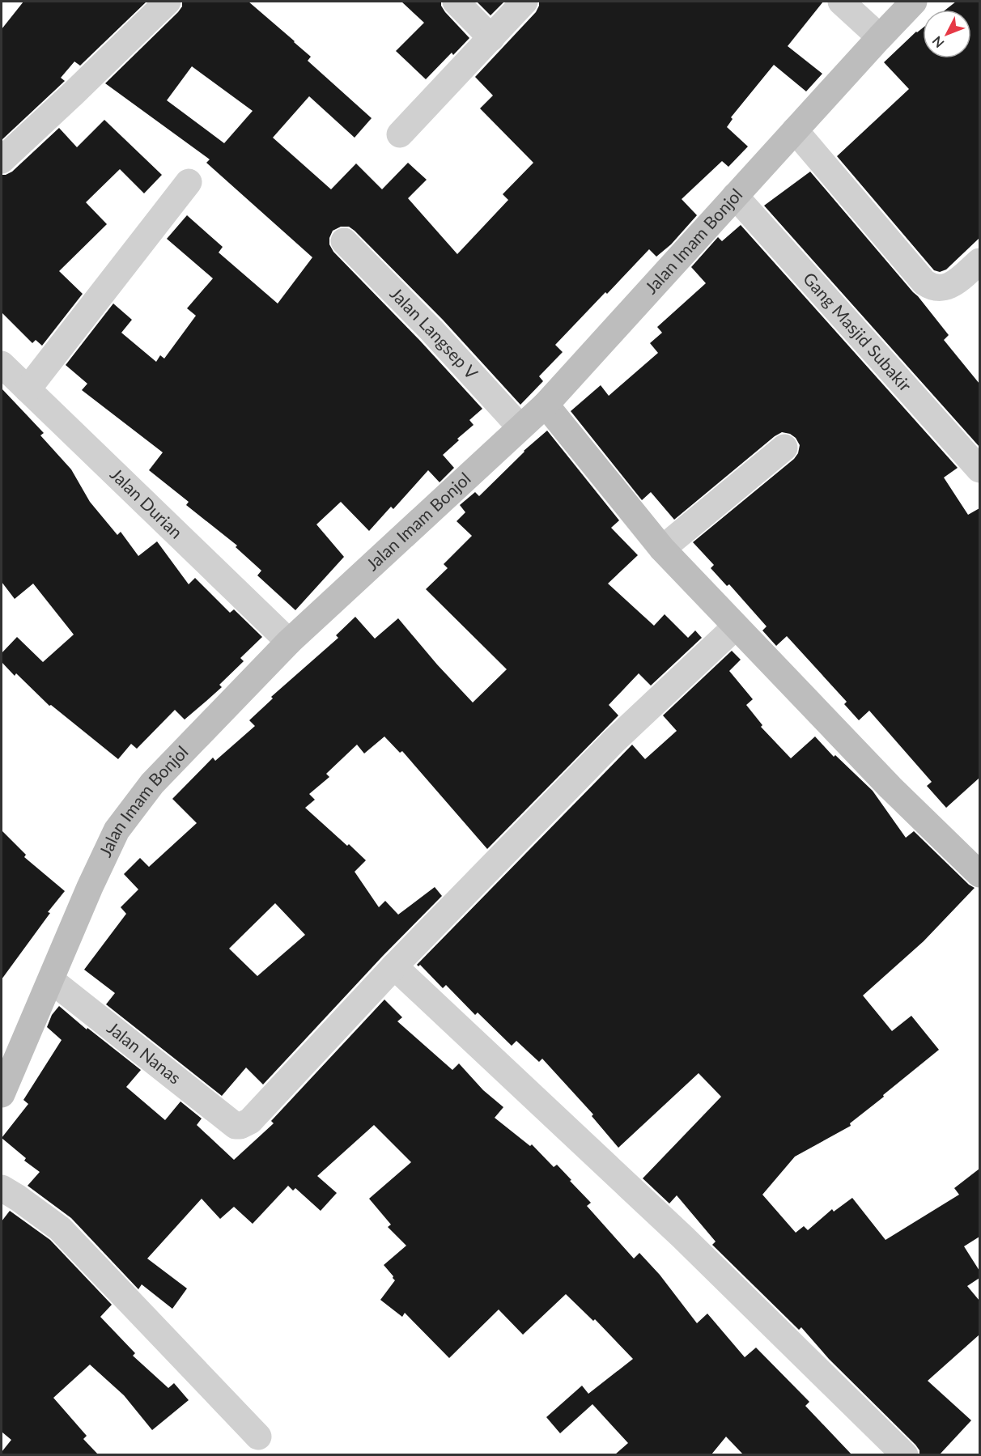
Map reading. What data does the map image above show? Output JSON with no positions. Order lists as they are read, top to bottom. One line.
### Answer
{"streets":{"street":["Jalan Imam Bonjol","Gang Masjid Subakir","Jalan Langsep V","Jalan Durian","Jalan Nanas"]},"crossings":[["Jalan Imam Bonjol","Gang Masjid Subakir"],["Jalan Imam Bonjol","Jalan Langsep V"],["Jalan Imam Bonjol","Jalan Durian"],["Jalan Imam Bonjol","Jalan Nanas"]],"north":"bottom left"}
